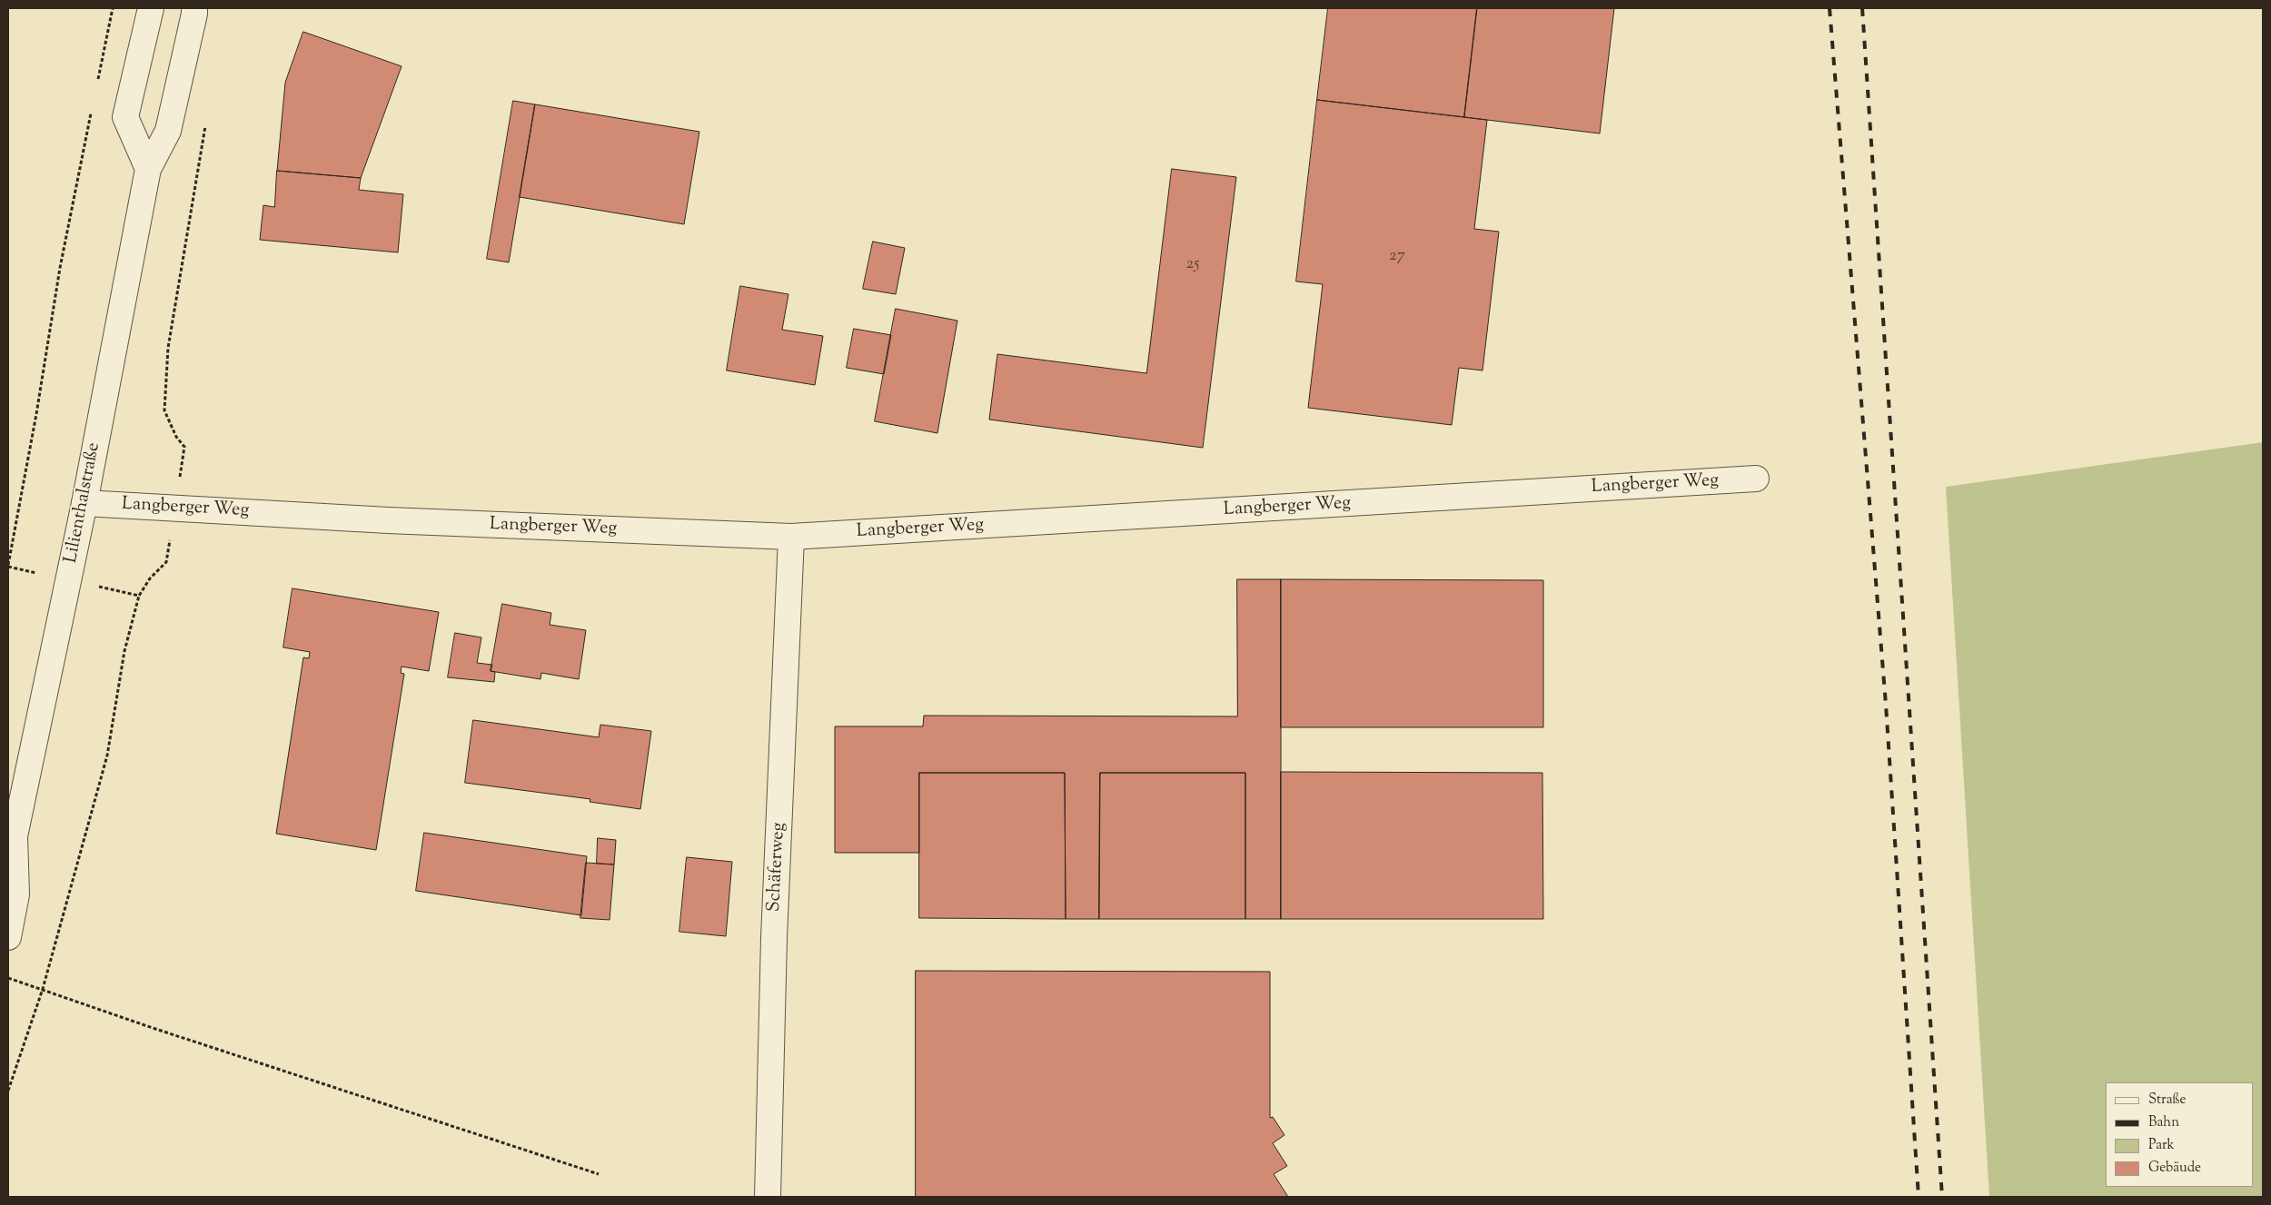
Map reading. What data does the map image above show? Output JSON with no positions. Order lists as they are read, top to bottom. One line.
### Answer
{"streets":{"street":["Langberger Weg","Lilienthalstraße","Schäferweg"]},"crossings":[["Langberger Weg","Lilienthalstraße"],["Langberger Weg","Schäferweg"]],"house_numbers":["27","25"],"legend":["Straße","Bahn","Park","Gebäude"]}
